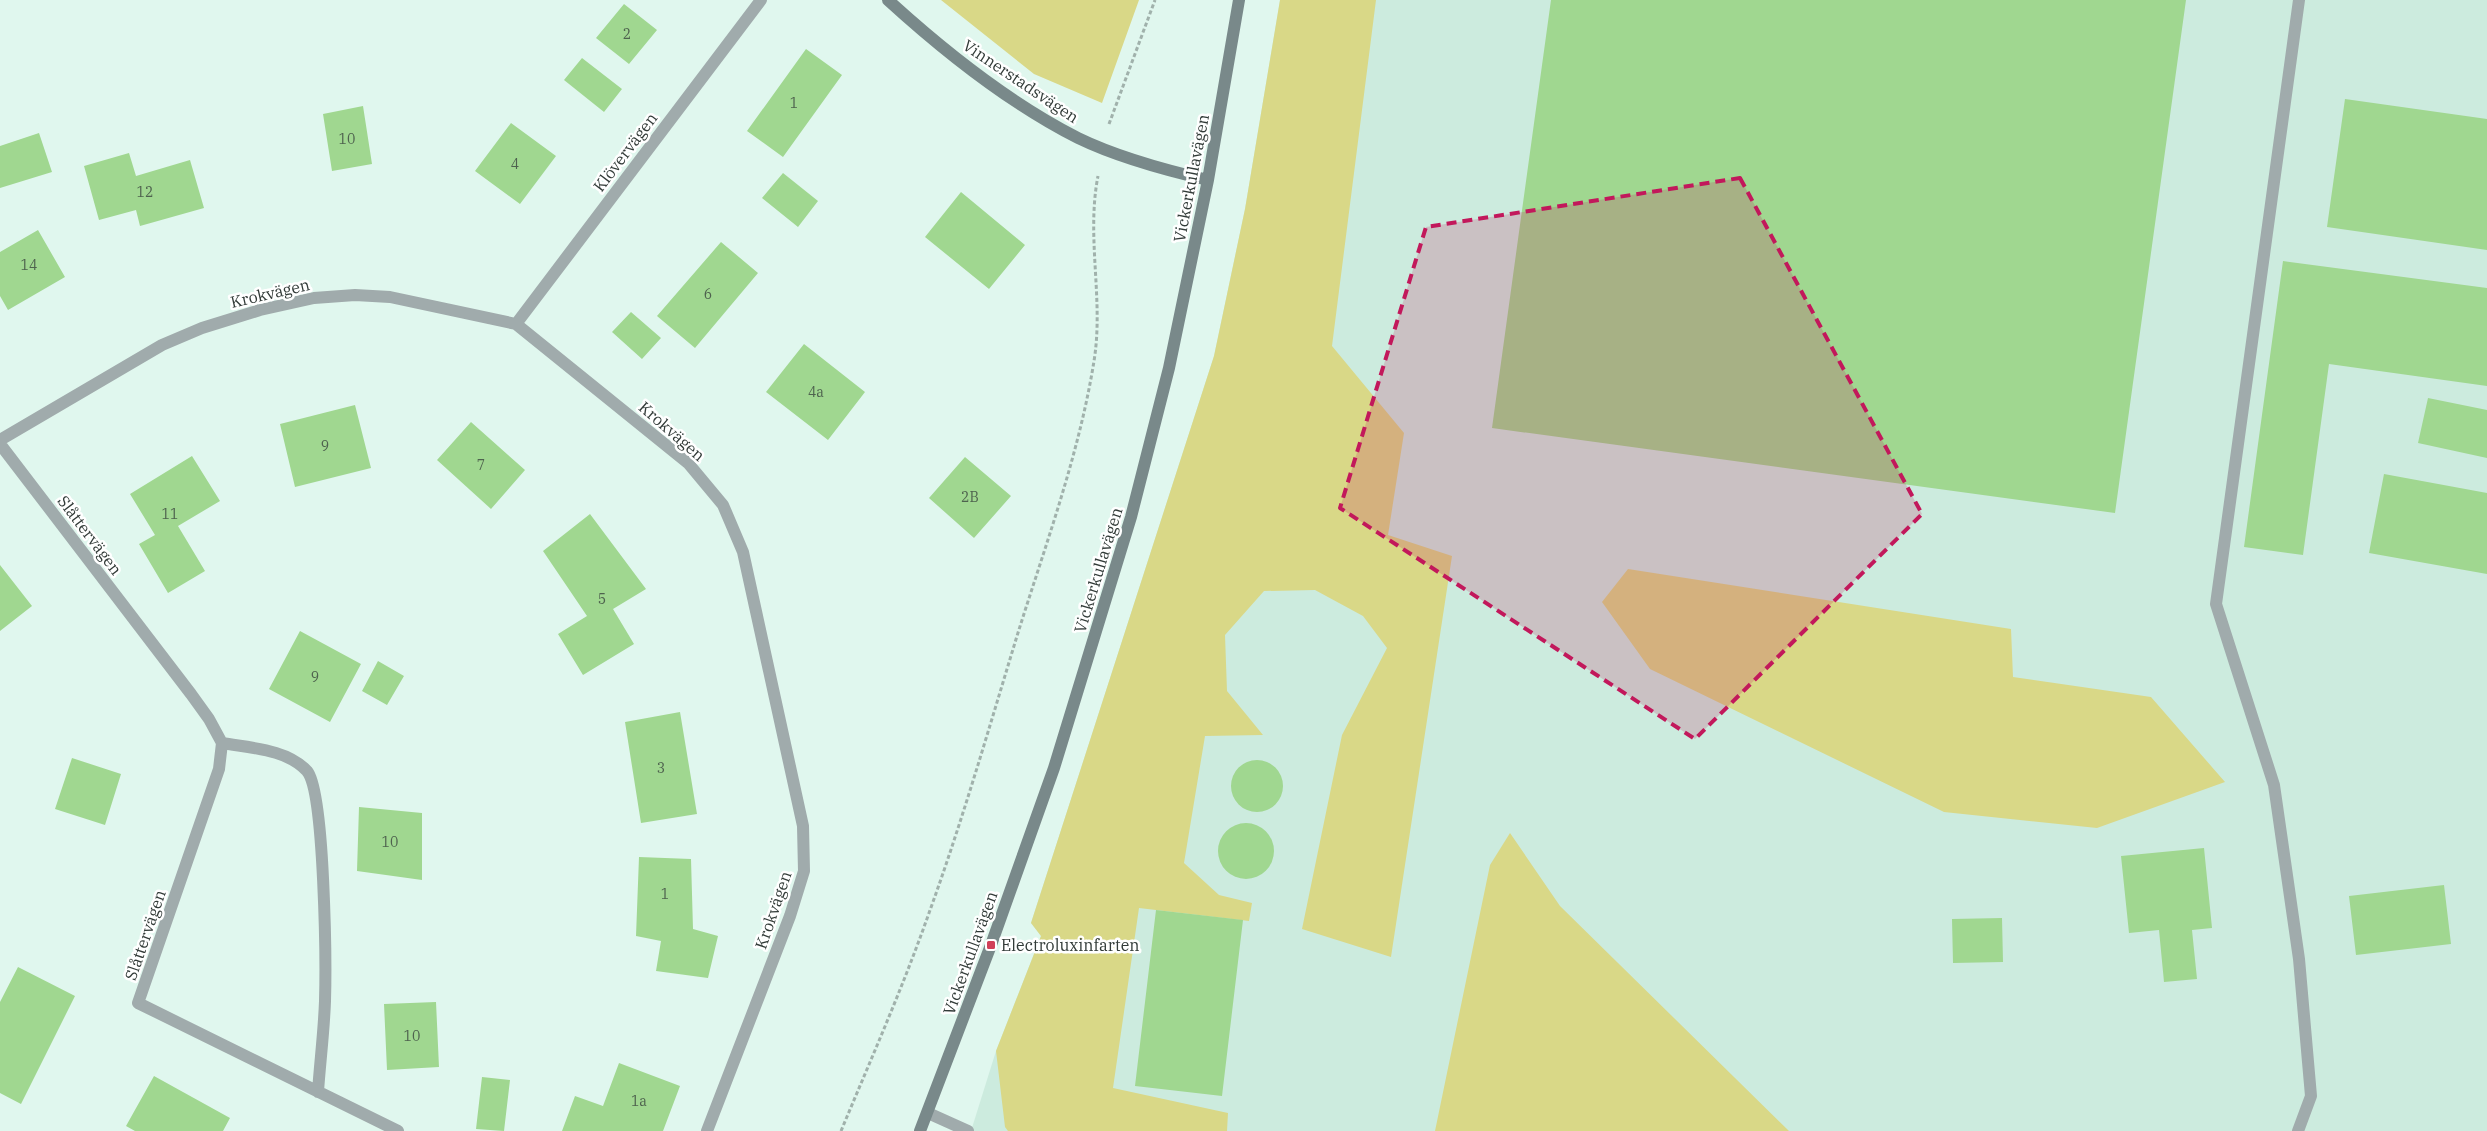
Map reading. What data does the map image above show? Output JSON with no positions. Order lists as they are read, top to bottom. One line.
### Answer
{"streets":{"main road":["Vinnerstadsvägen","Vickerkullavägen"],"street":["Klövervägen","Krokvägen","Slåttervägen"]},"crossings":[["Vinnerstadsvägen","Vickerkullavägen"],["Klövervägen","Krokvägen"],["Krokvägen","Slåttervägen"]],"places":{"transit":["Electroluxinfarten"]},"house_numbers":["2","1","10","4","12","14","6","4a","9","7","2B","11","5","9","3","10","1","10","1a"]}
